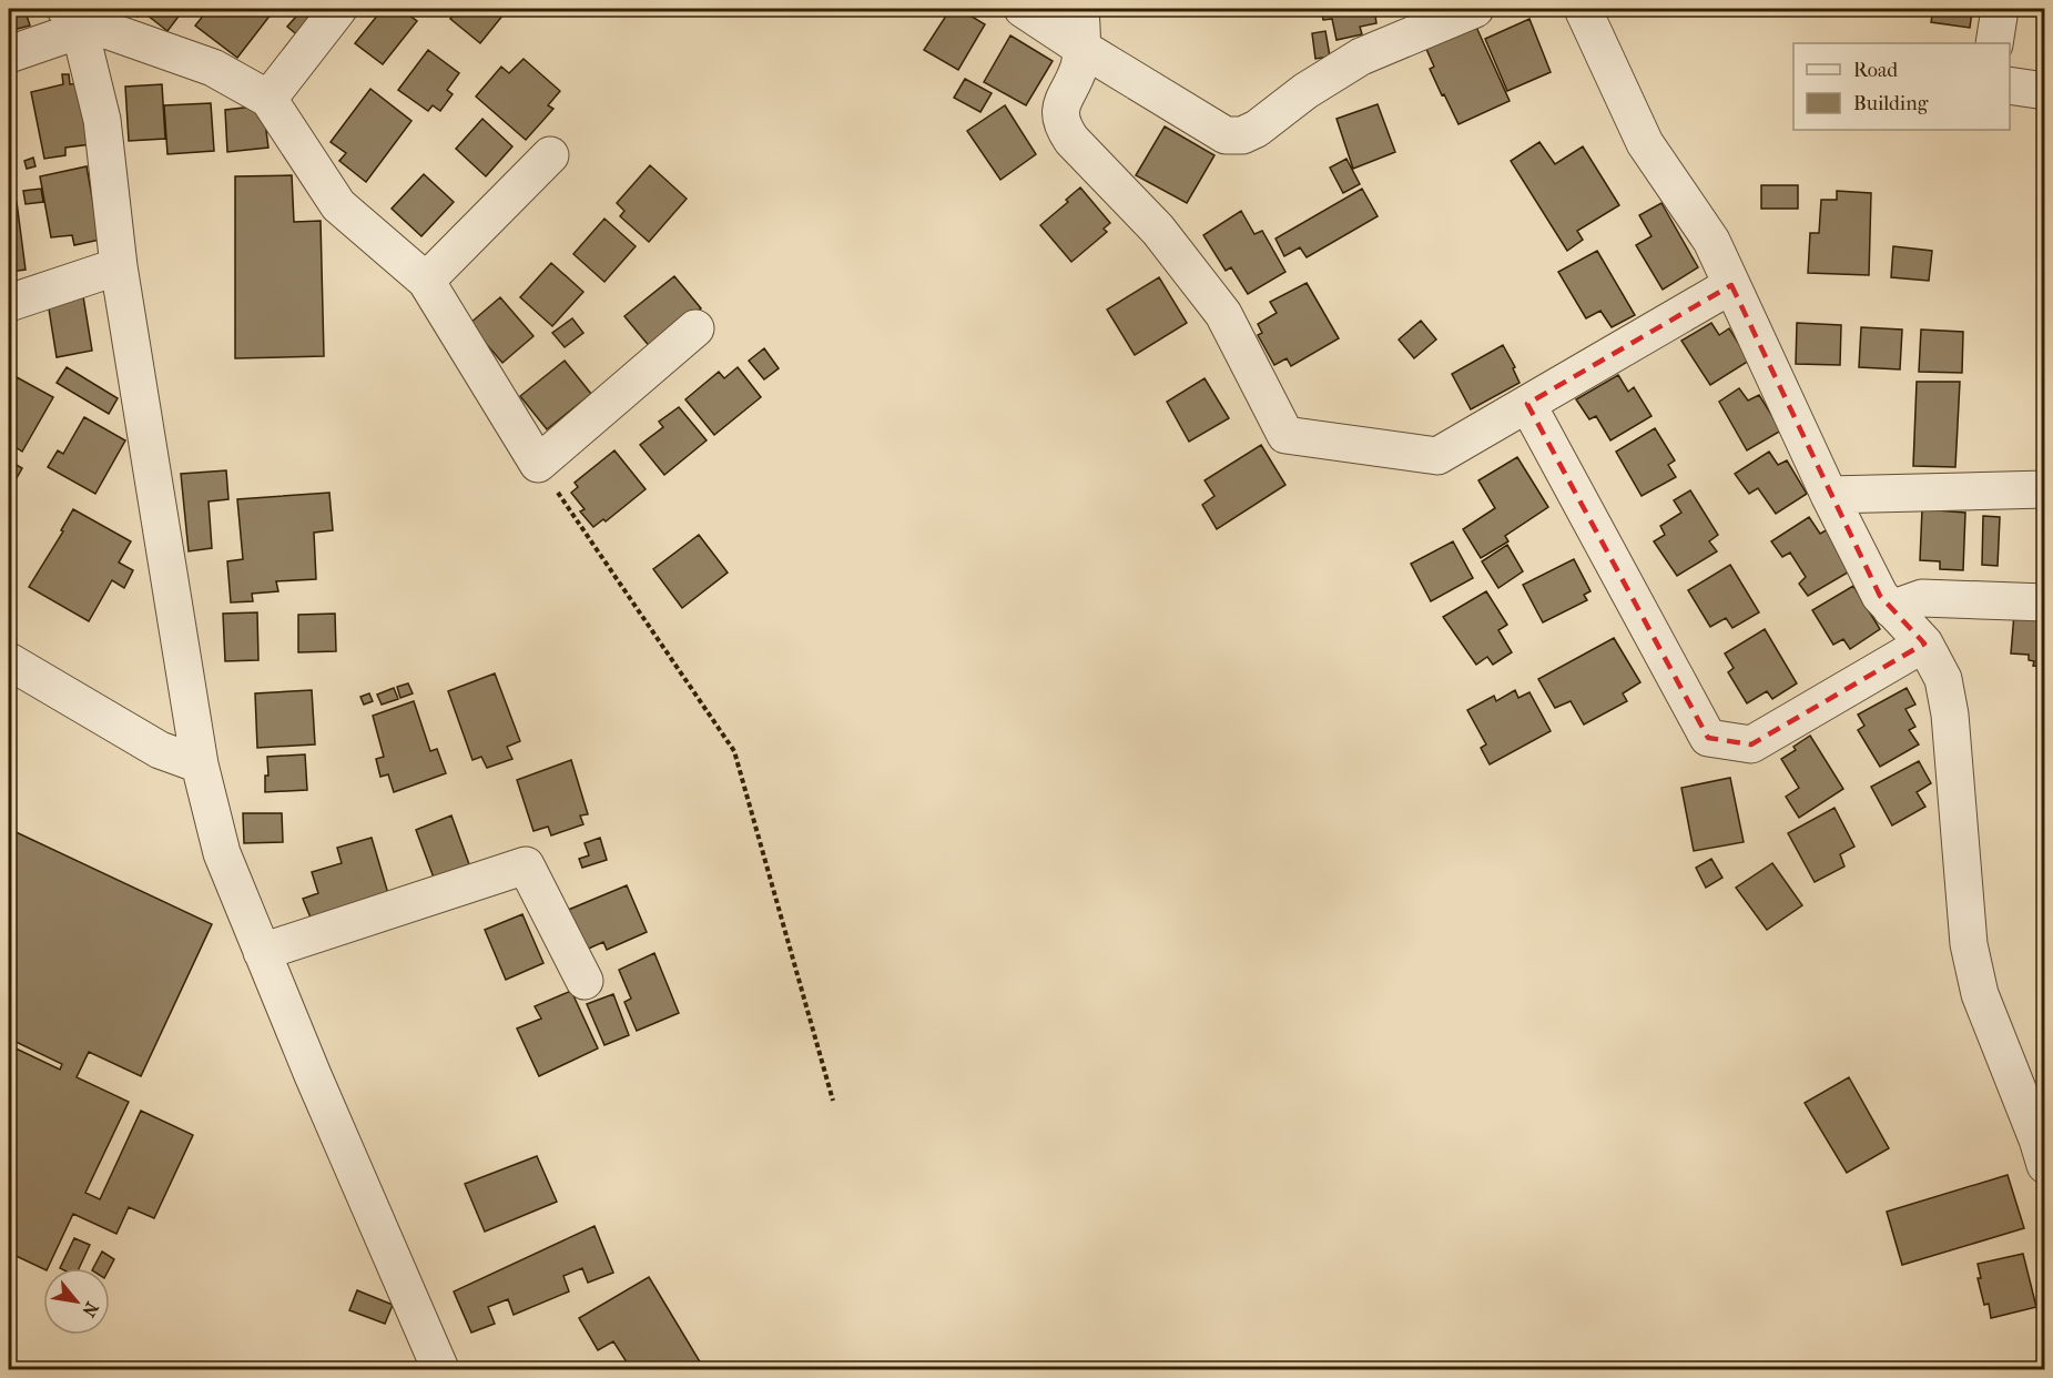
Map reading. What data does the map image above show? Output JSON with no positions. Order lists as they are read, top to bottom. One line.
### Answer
{"legend":["Road","Building"],"north":"bottom right"}
